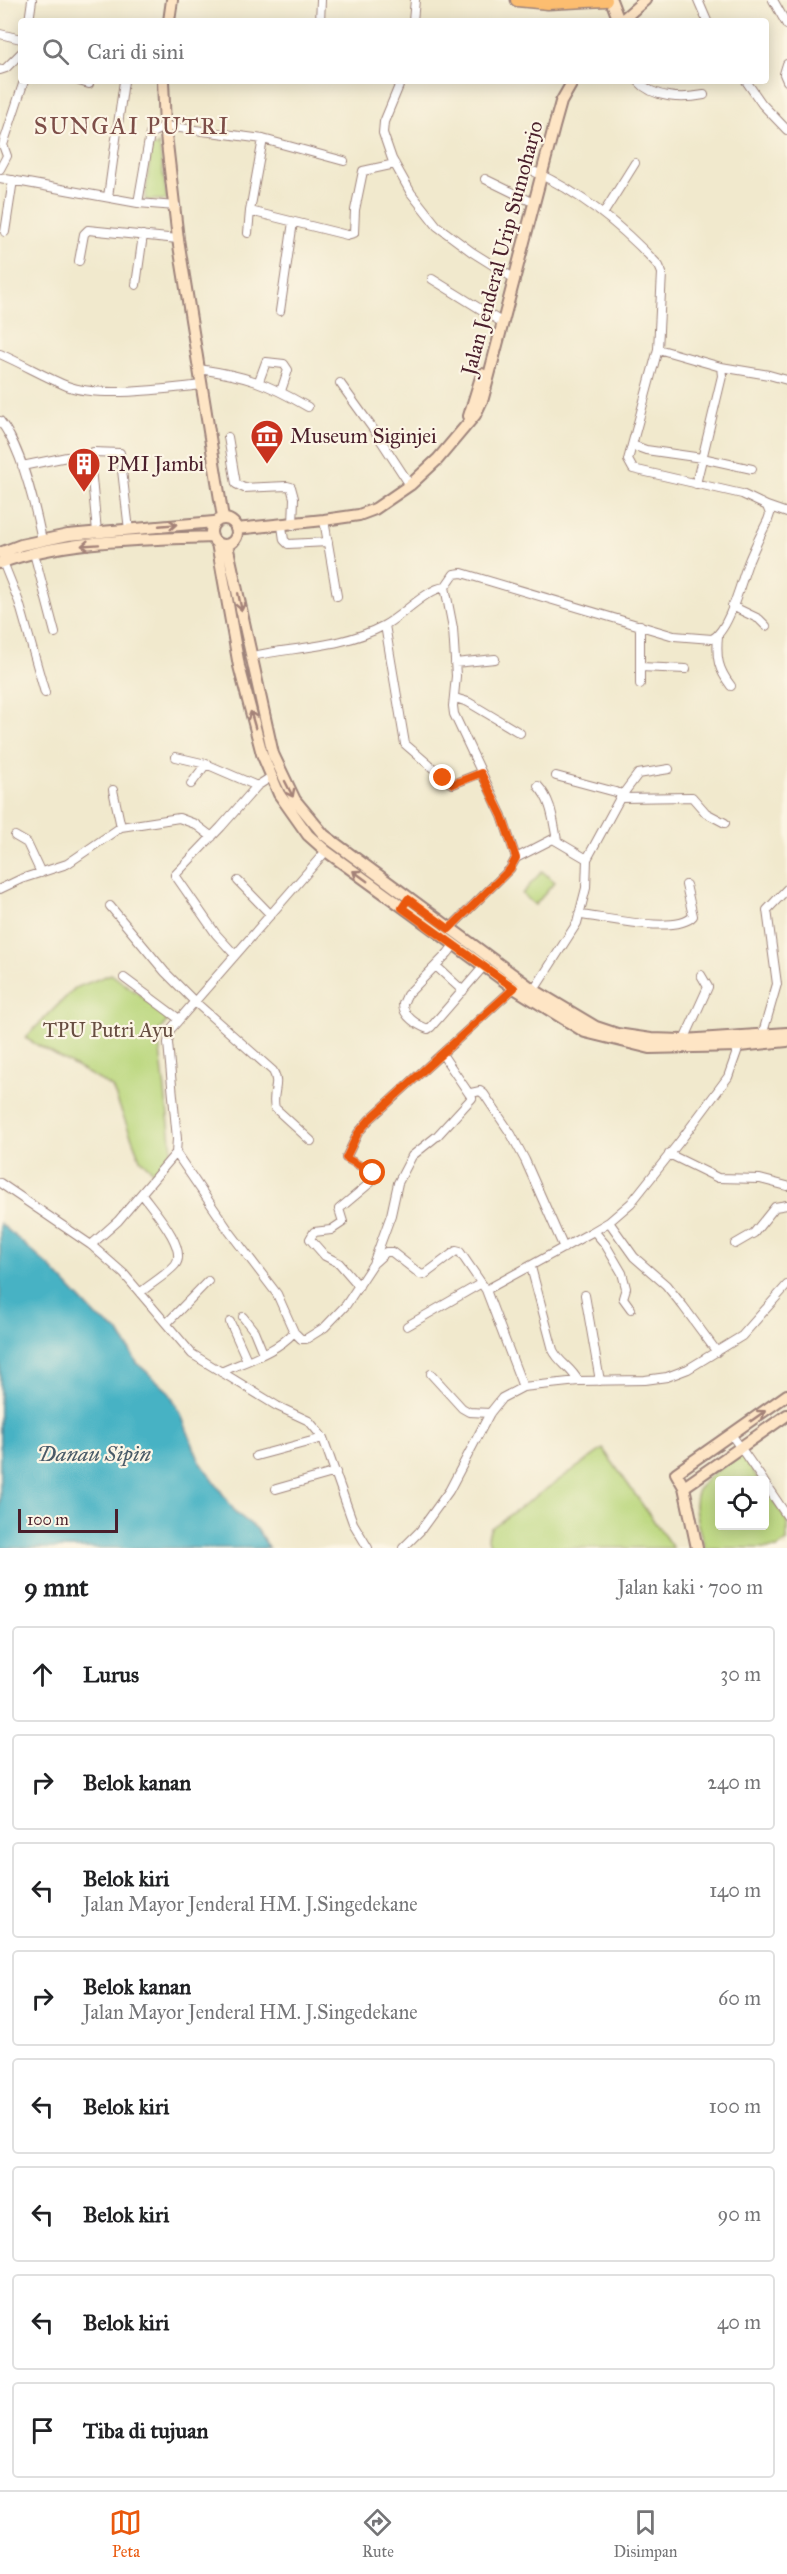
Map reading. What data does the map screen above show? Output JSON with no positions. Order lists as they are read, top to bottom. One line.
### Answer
{"streets":{"main road":["Jalan Jenderal Urip Sumoharjo"]},"districts":["SUNGAI PUTRI"],"water":["Danau Sipin"],"parks":["TPU Putri Ayu"],"places":{"museum":["Museum Siginjei"],"building":["PMI Jambi"]},"scale_bar":"100 m","page":{"search":"Cari di sini","scale":"100 m","heading":["9 mnt","Jalan kaki · 700 m"],"list":[["Lurus","30 m"],["Belok kanan","240 m"],["Belok kiri","Jalan Mayor Jenderal HM. J.Singedekane","140 m"],["Belok kanan","Jalan Mayor Jenderal HM. J.Singedekane","60 m"],["Belok kiri","100 m"],["Belok kiri","90 m"],["Belok kiri","40 m"],"Tiba di tujuan"],"nav":["Peta","Rute","Disimpan"]}}
